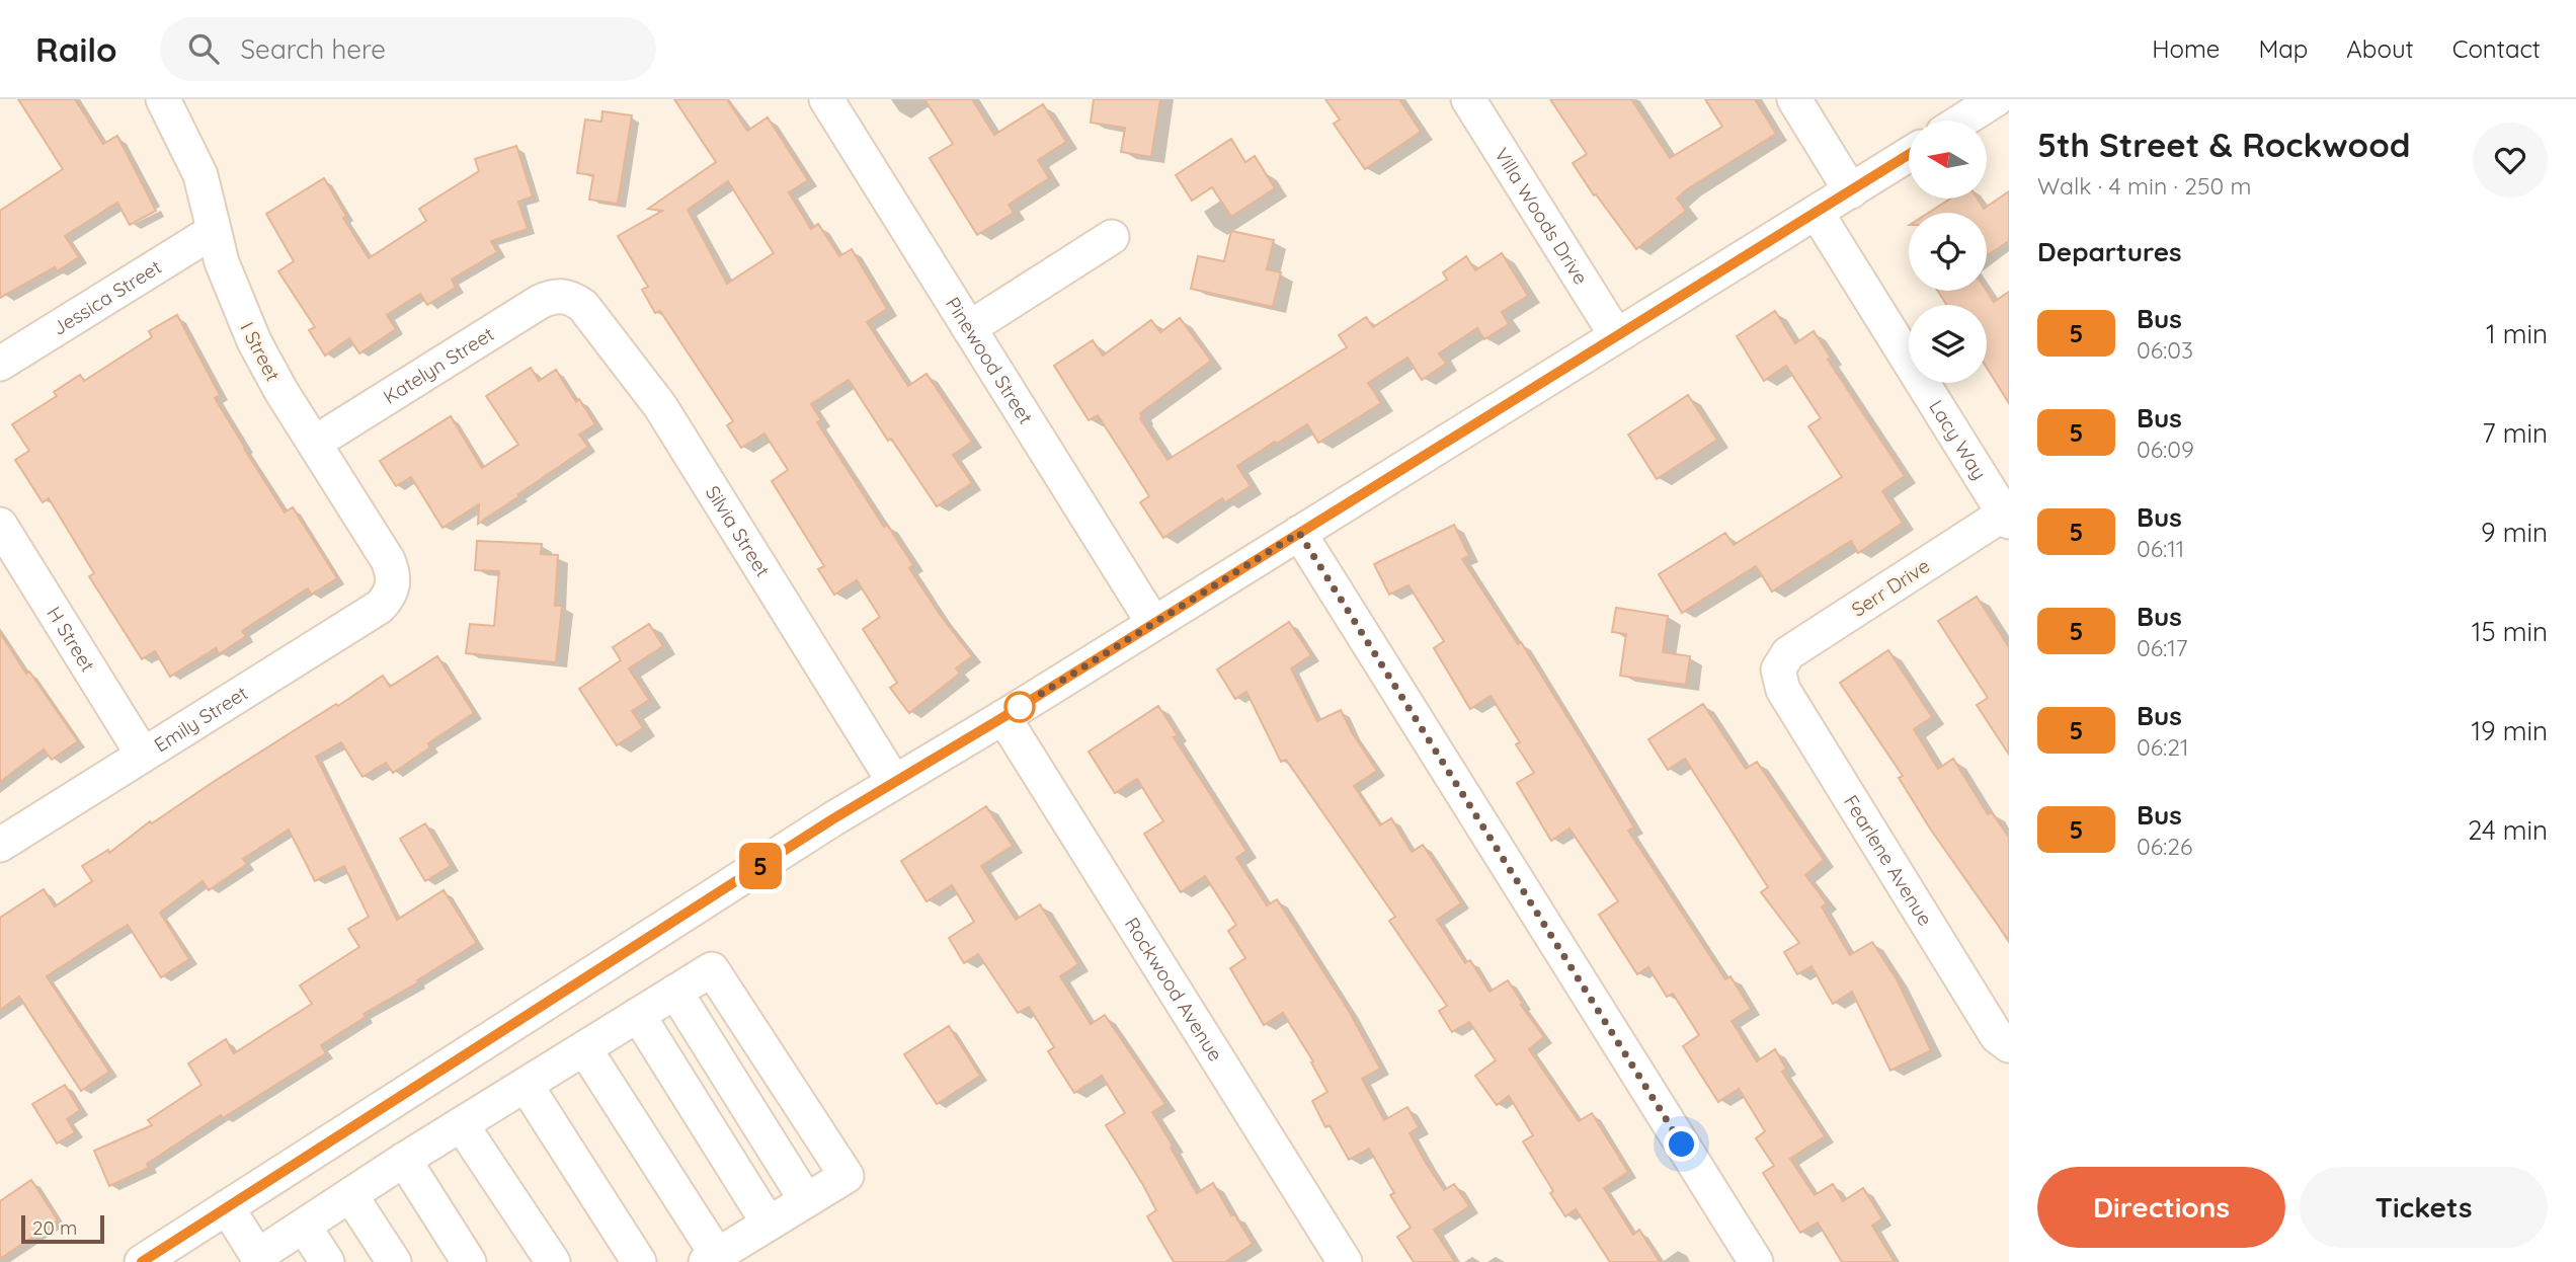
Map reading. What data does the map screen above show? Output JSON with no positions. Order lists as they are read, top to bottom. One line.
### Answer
{"streets":{"street":["Villa Woods Drive","Jessica Street","I Street","Pinewood Street","Katelyn Street","Lacy Way","Silvia Street","Serr Drive","H Street","Emily Street","Fearlene Avenue","Rockwood Avenue"]},"crossings":[["Jessica Street","I Street"],["I Street","Katelyn Street"],["I Street","Emily Street"],["Katelyn Street","Silvia Street"],["Lacy Way","Serr Drive"],["Serr Drive","Fearlene Avenue"],["H Street","Emily Street"]],"lines":["bus line 5"],"scale_bar":"20 m","north":"left","page":{"header":"Railo","search":"Search here","nav":["Home","Map","About","Contact"],"on_map":"5","heading":[["5th Street & Rockwood","Walk · 4 min · 250 m"],"Departures"],"list":[{"mark":"5","name":"Bus","note":"06:03","value":"1 min"},{"mark":"5","name":"Bus","note":"06:09","value":"7 min"},{"mark":"5","name":"Bus","note":"06:11","value":"9 min"},{"mark":"5","name":"Bus","note":"06:17","value":"15 min"},{"mark":"5","name":"Bus","note":"06:21","value":"19 min"},{"mark":"5","name":"Bus","note":"06:26","value":"24 min"}],"buttons":["Directions","Tickets"],"scale":"20 m"}}
